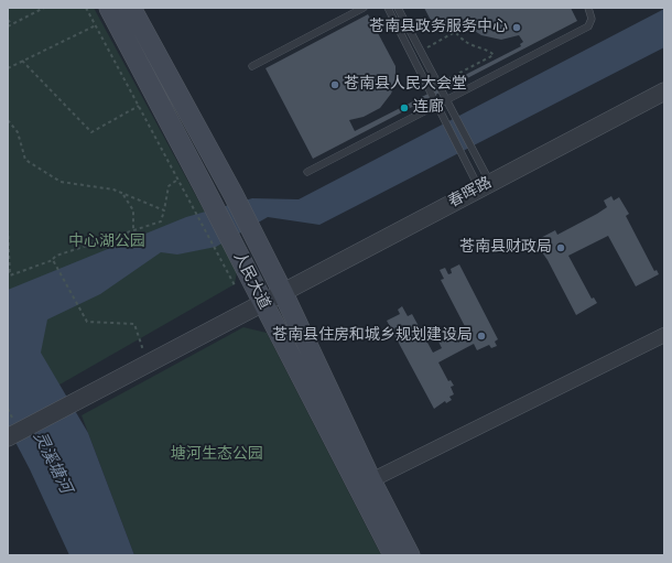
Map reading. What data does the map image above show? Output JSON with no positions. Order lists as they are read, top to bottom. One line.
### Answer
{"streets":{"main road":["人民大道"],"street":["春晖路"]},"crossings":[["春晖路","人民大道"]],"water":["灵溪塘河"],"parks":["中心湖公园","塘河生态公园"],"places":["苍南县政务服务中心","苍南县人民大会堂","连廊","苍南县财政局","苍南县住房和城乡规划建设局"]}
